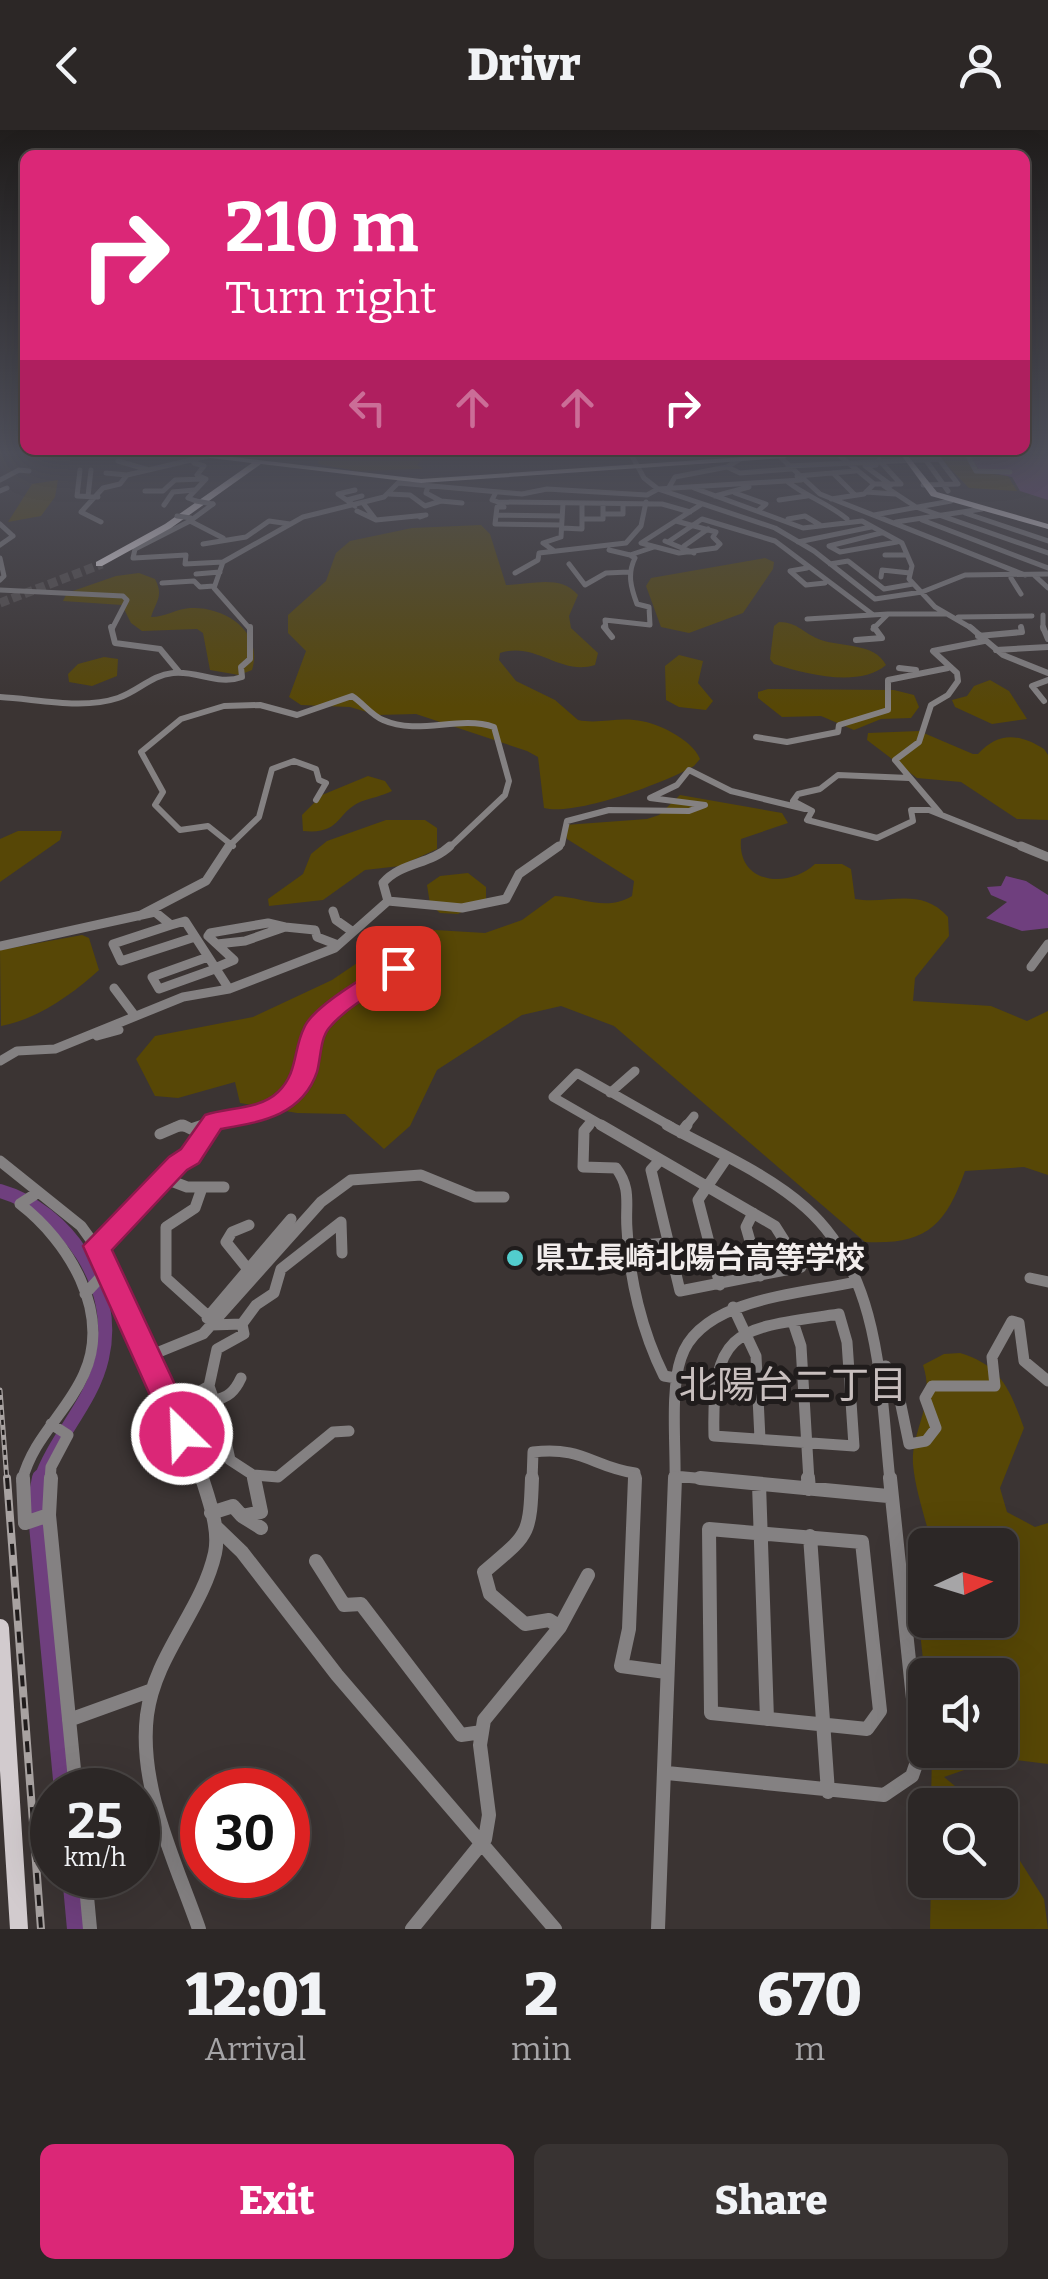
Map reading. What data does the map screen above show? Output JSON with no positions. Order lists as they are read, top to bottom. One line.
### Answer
{"districts":["北陽台二丁目"],"places":["県立長崎北陽台高等学校"],"north":"right","page":{"header":"Drivr","turn":["210 m","Turn right"],"speed":"25 km/h","limit":"30","eta":["12:01","Arrival","2","min","670","m"],"buttons":["Exit","Share"]}}
